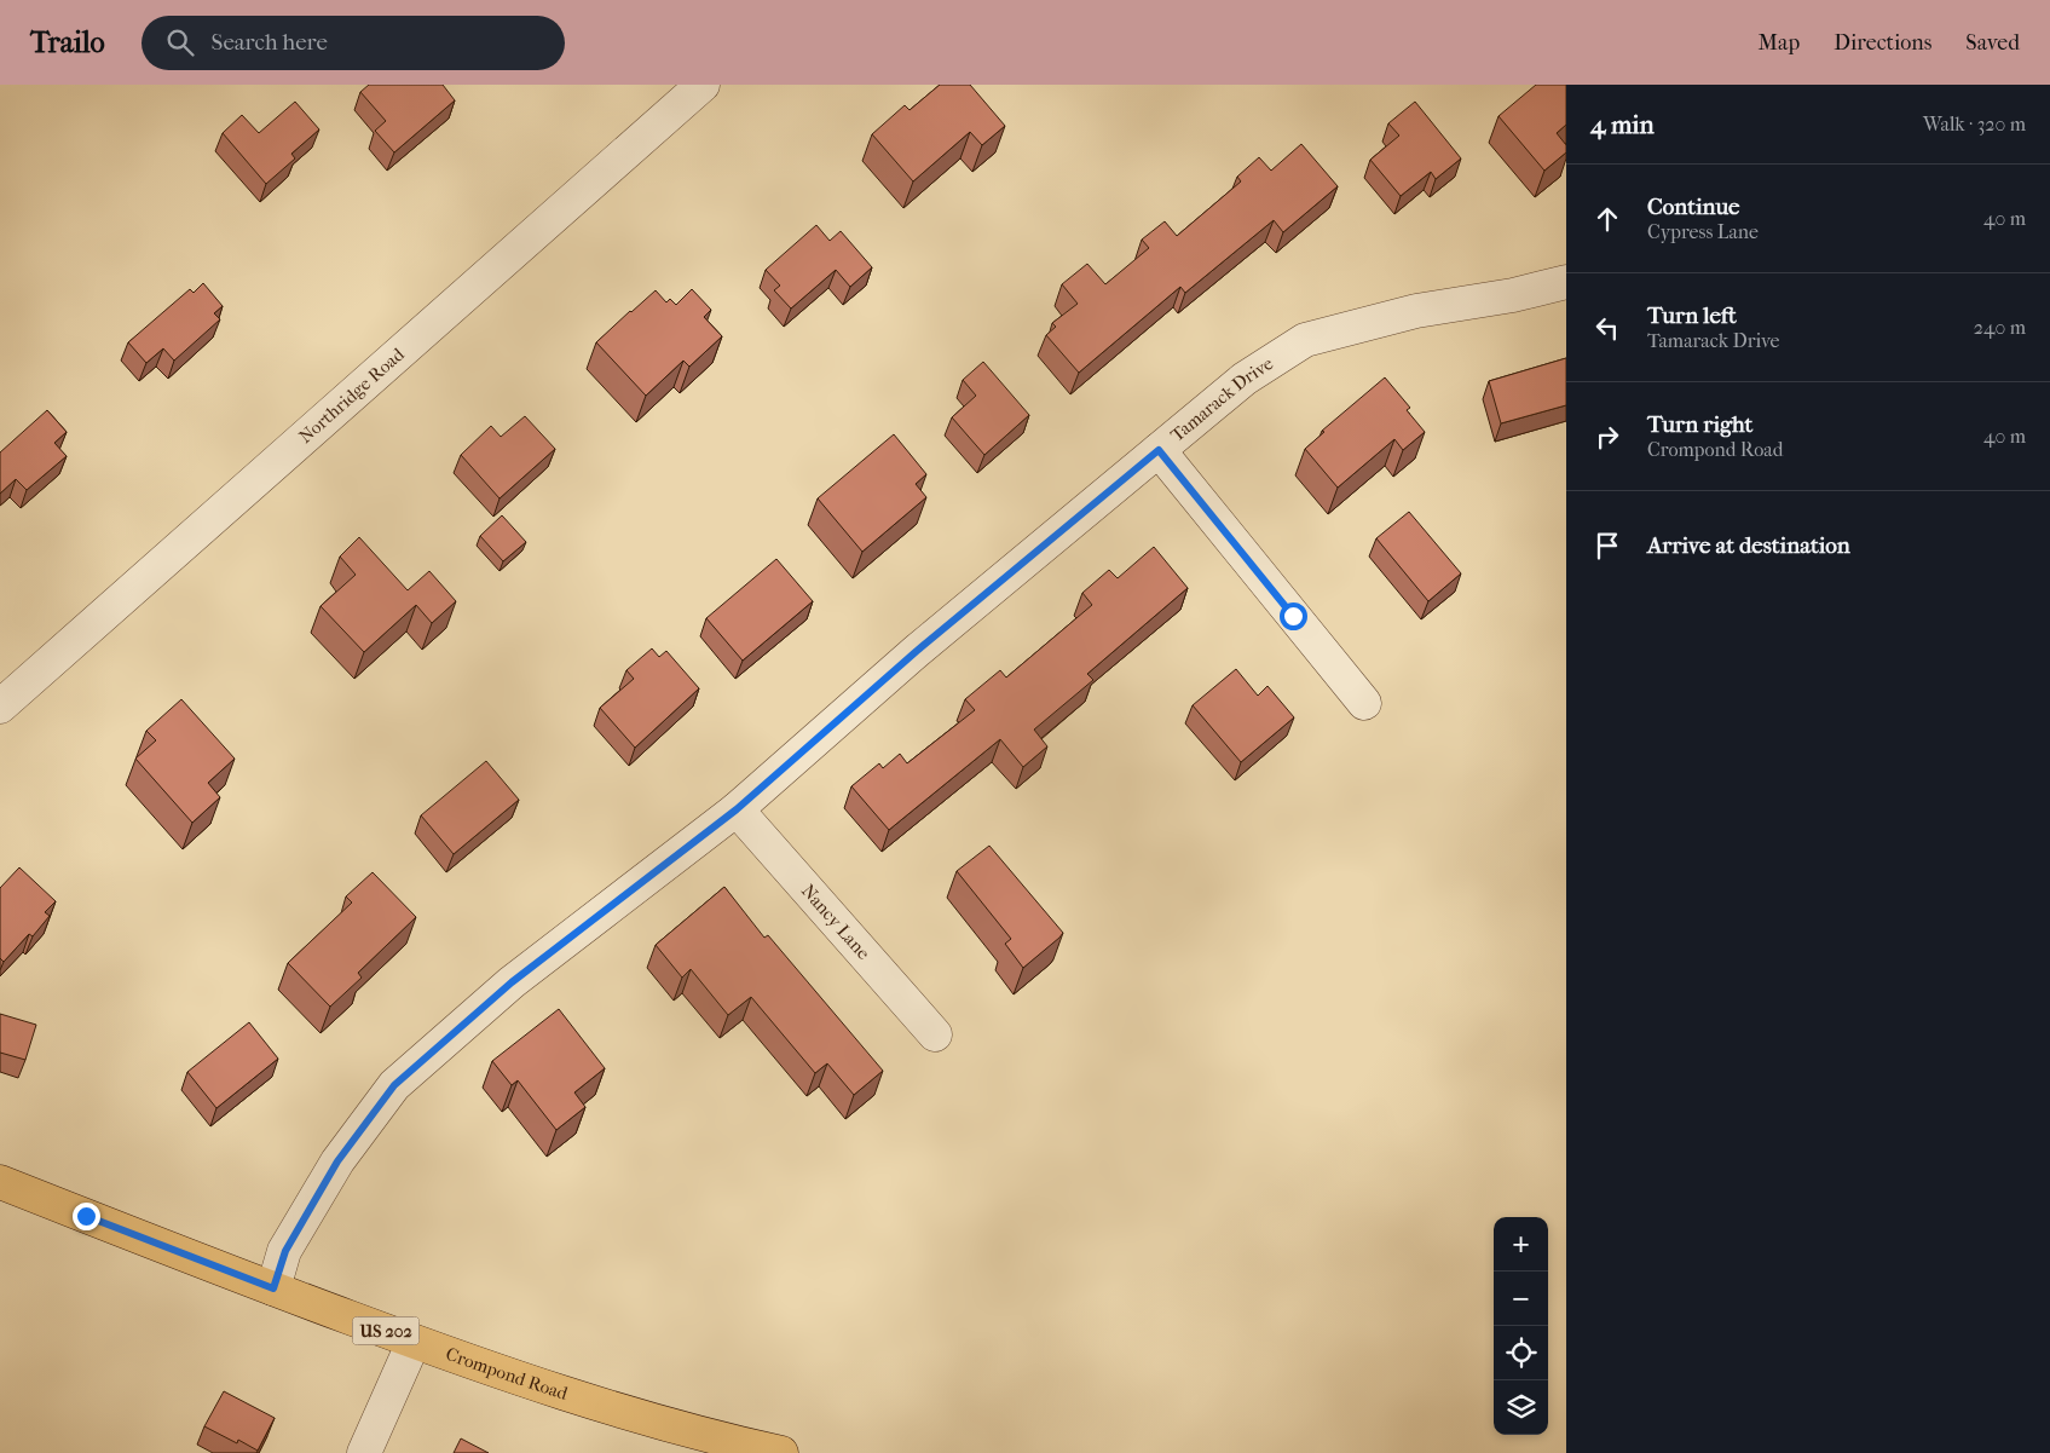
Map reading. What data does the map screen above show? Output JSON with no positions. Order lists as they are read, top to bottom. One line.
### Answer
{"streets":{"main road":["US 202","Crompond Road"],"street":["Northridge Road","Tamarack Drive","Nancy Lane"]},"crossings":[["Tamarack Drive","Nancy Lane"],["Tamarack Drive","Crompond Road"]],"page":{"header":"Trailo","search":"Search here","nav":["Map","Directions","Saved"],"heading":["4 min","Walk · 320 m"],"list":[["Continue","Cypress Lane","40 m"],["Turn left","Tamarack Drive","240 m"],["Turn right","Crompond Road","40 m"],"Arrive at destination"],"map_buttons":["+","−"]}}
